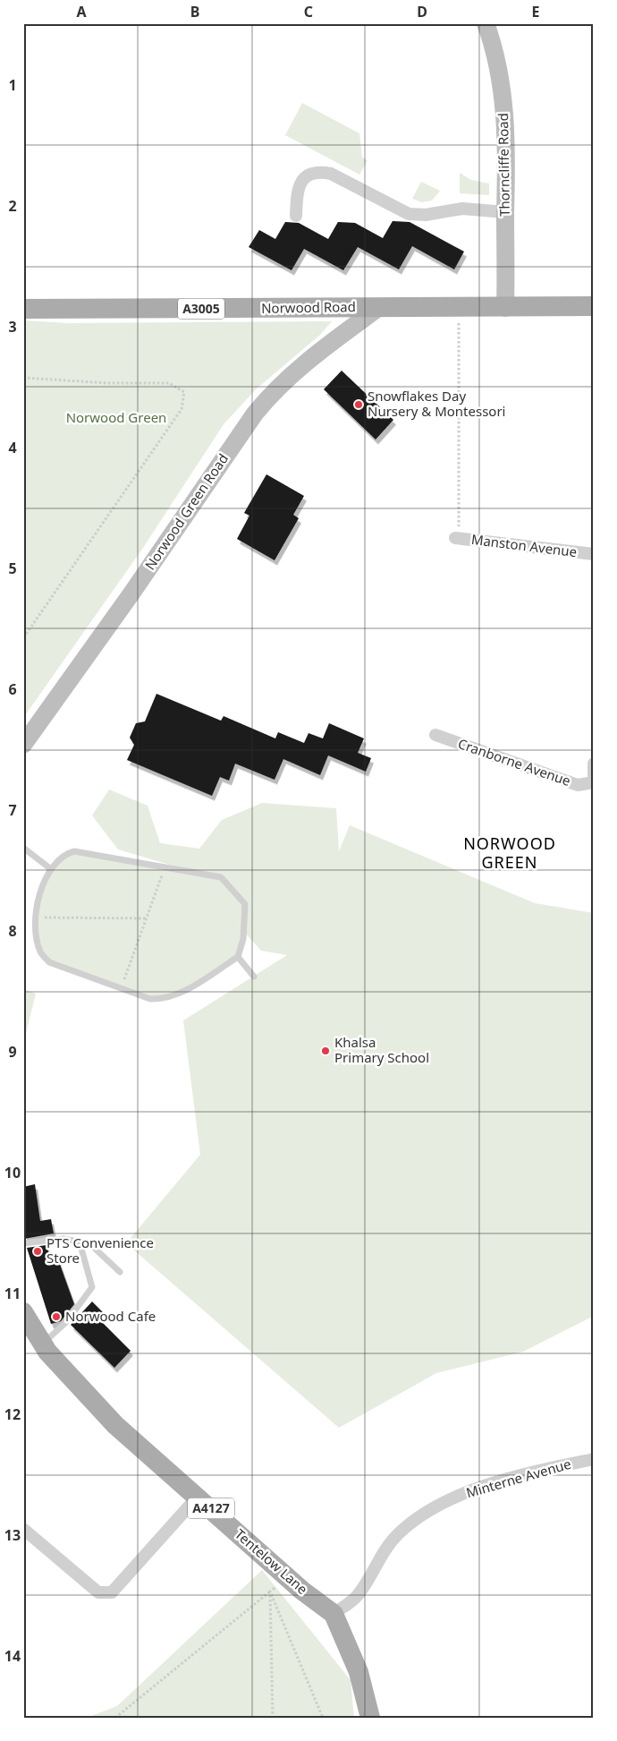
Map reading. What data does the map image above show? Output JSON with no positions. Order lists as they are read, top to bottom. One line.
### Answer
{"streets":{"main road":["Norwood Road","A3005","A4127","Tentelow Lane"],"street":["Thorncliffe Road","Norwood Green Road","Manston Avenue","Cranborne Avenue","Minterne Avenue"]},"crossings":[["Thorncliffe Road","Norwood Road"],["Norwood Road","Norwood Green Road"],["Minterne Avenue","Tentelow Lane"]],"districts":["NORWOOD GREEN"],"parks":["Norwood Green"],"places":["Snowflakes Day Nursery & Montessori","Khalsa Primary School","PTS Convenience Store","Norwood Cafe"],"grid":{"columns":["A","B","C","D","E"],"rows":["1","2","3","4","5","6","7","8","9","10","11","12","13","14"]}}
